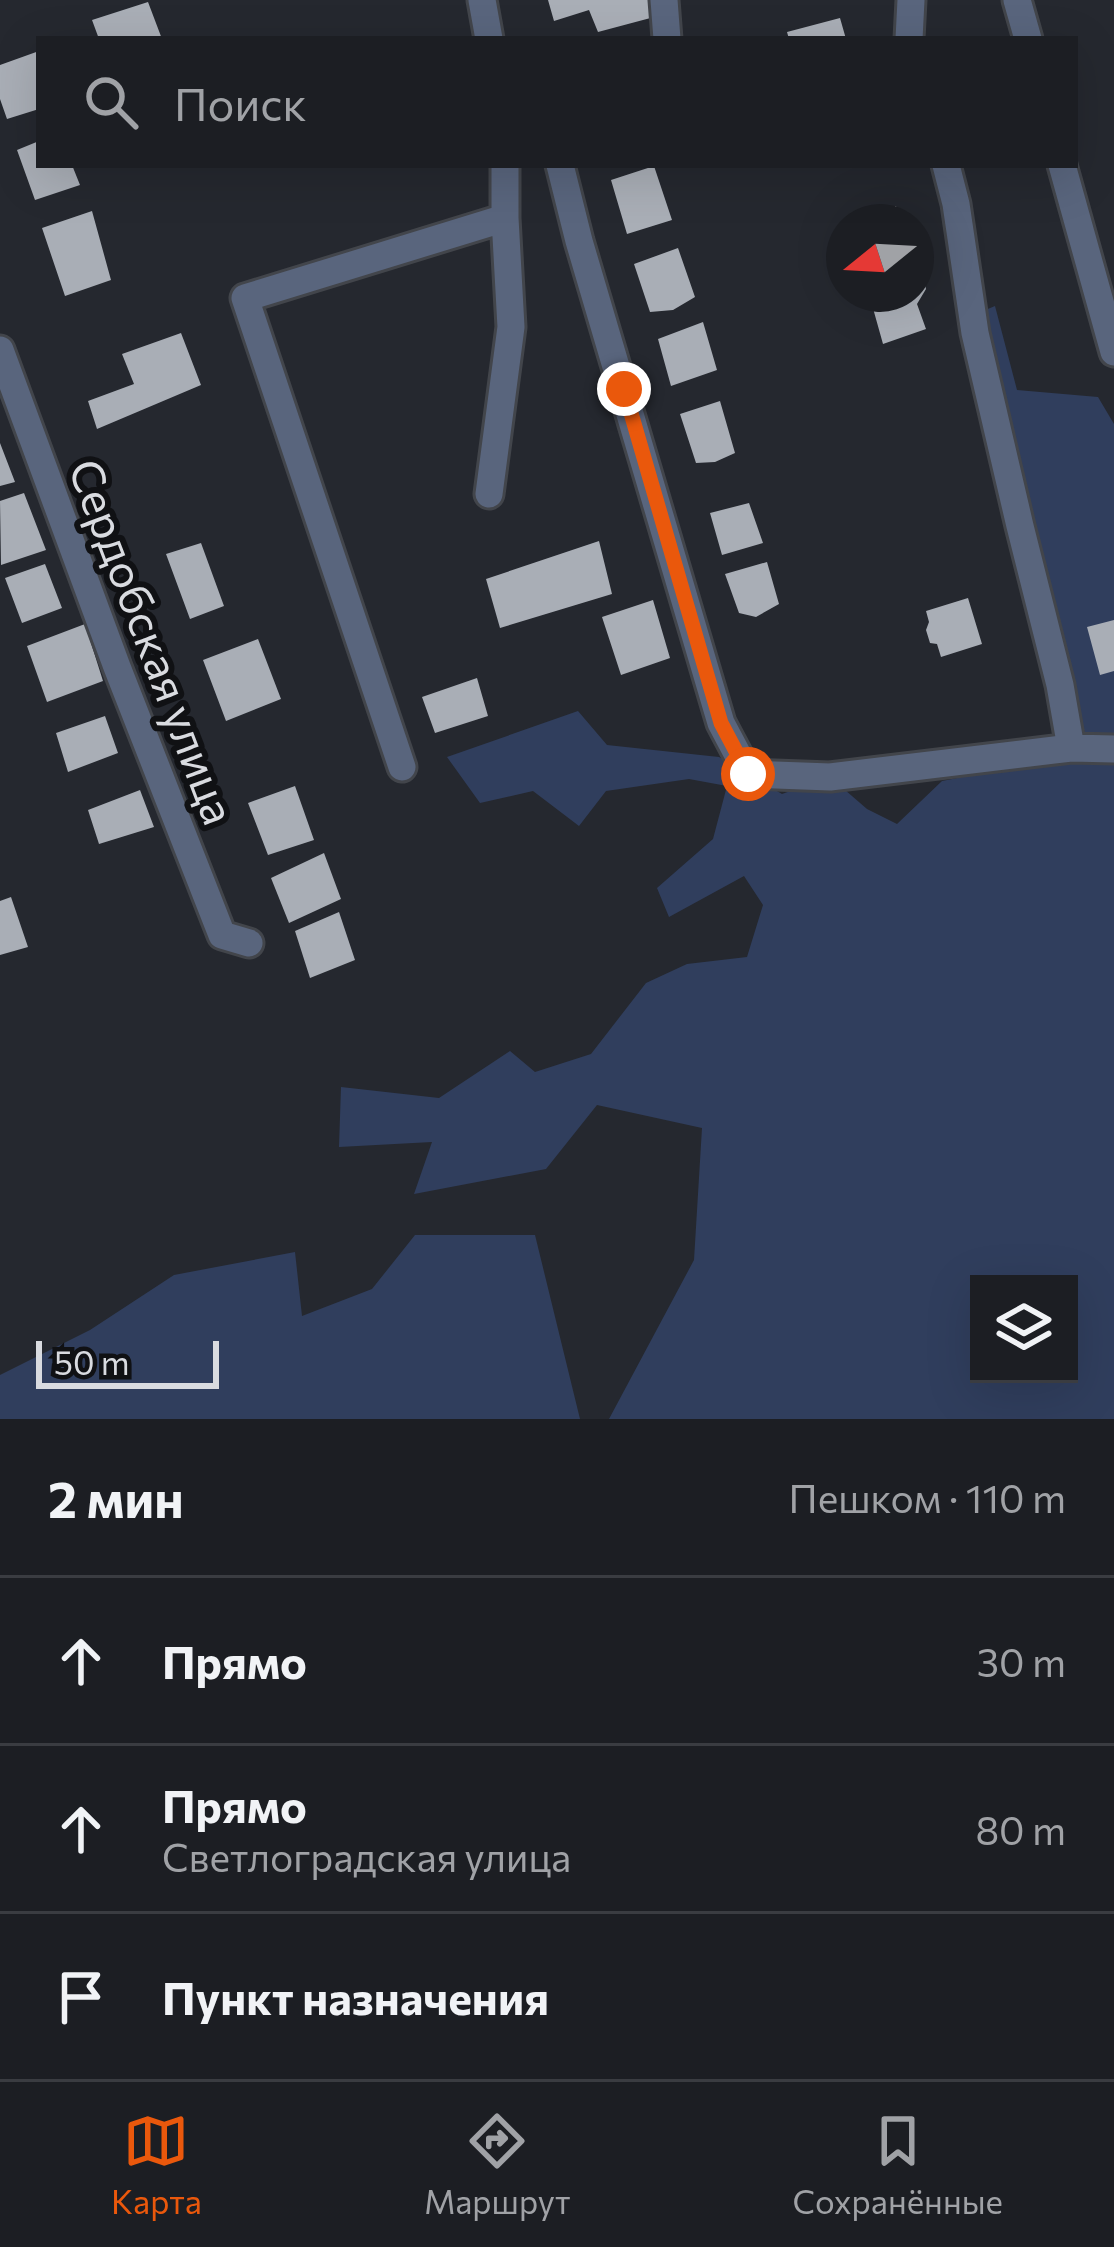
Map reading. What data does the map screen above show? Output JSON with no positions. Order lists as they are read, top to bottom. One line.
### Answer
{"streets":{"street":["Сердобская улица"]},"scale_bar":"50 m","north":"left","page":{"search":"Поиск","scale":"50 m","heading":["2 мин","Пешком · 110 m"],"list":[["Прямо","30 m"],["Прямо","Светлоградская улица","80 m"],"Пункт назначения"],"nav":["Карта","Маршрут","Сохранённые"]}}
